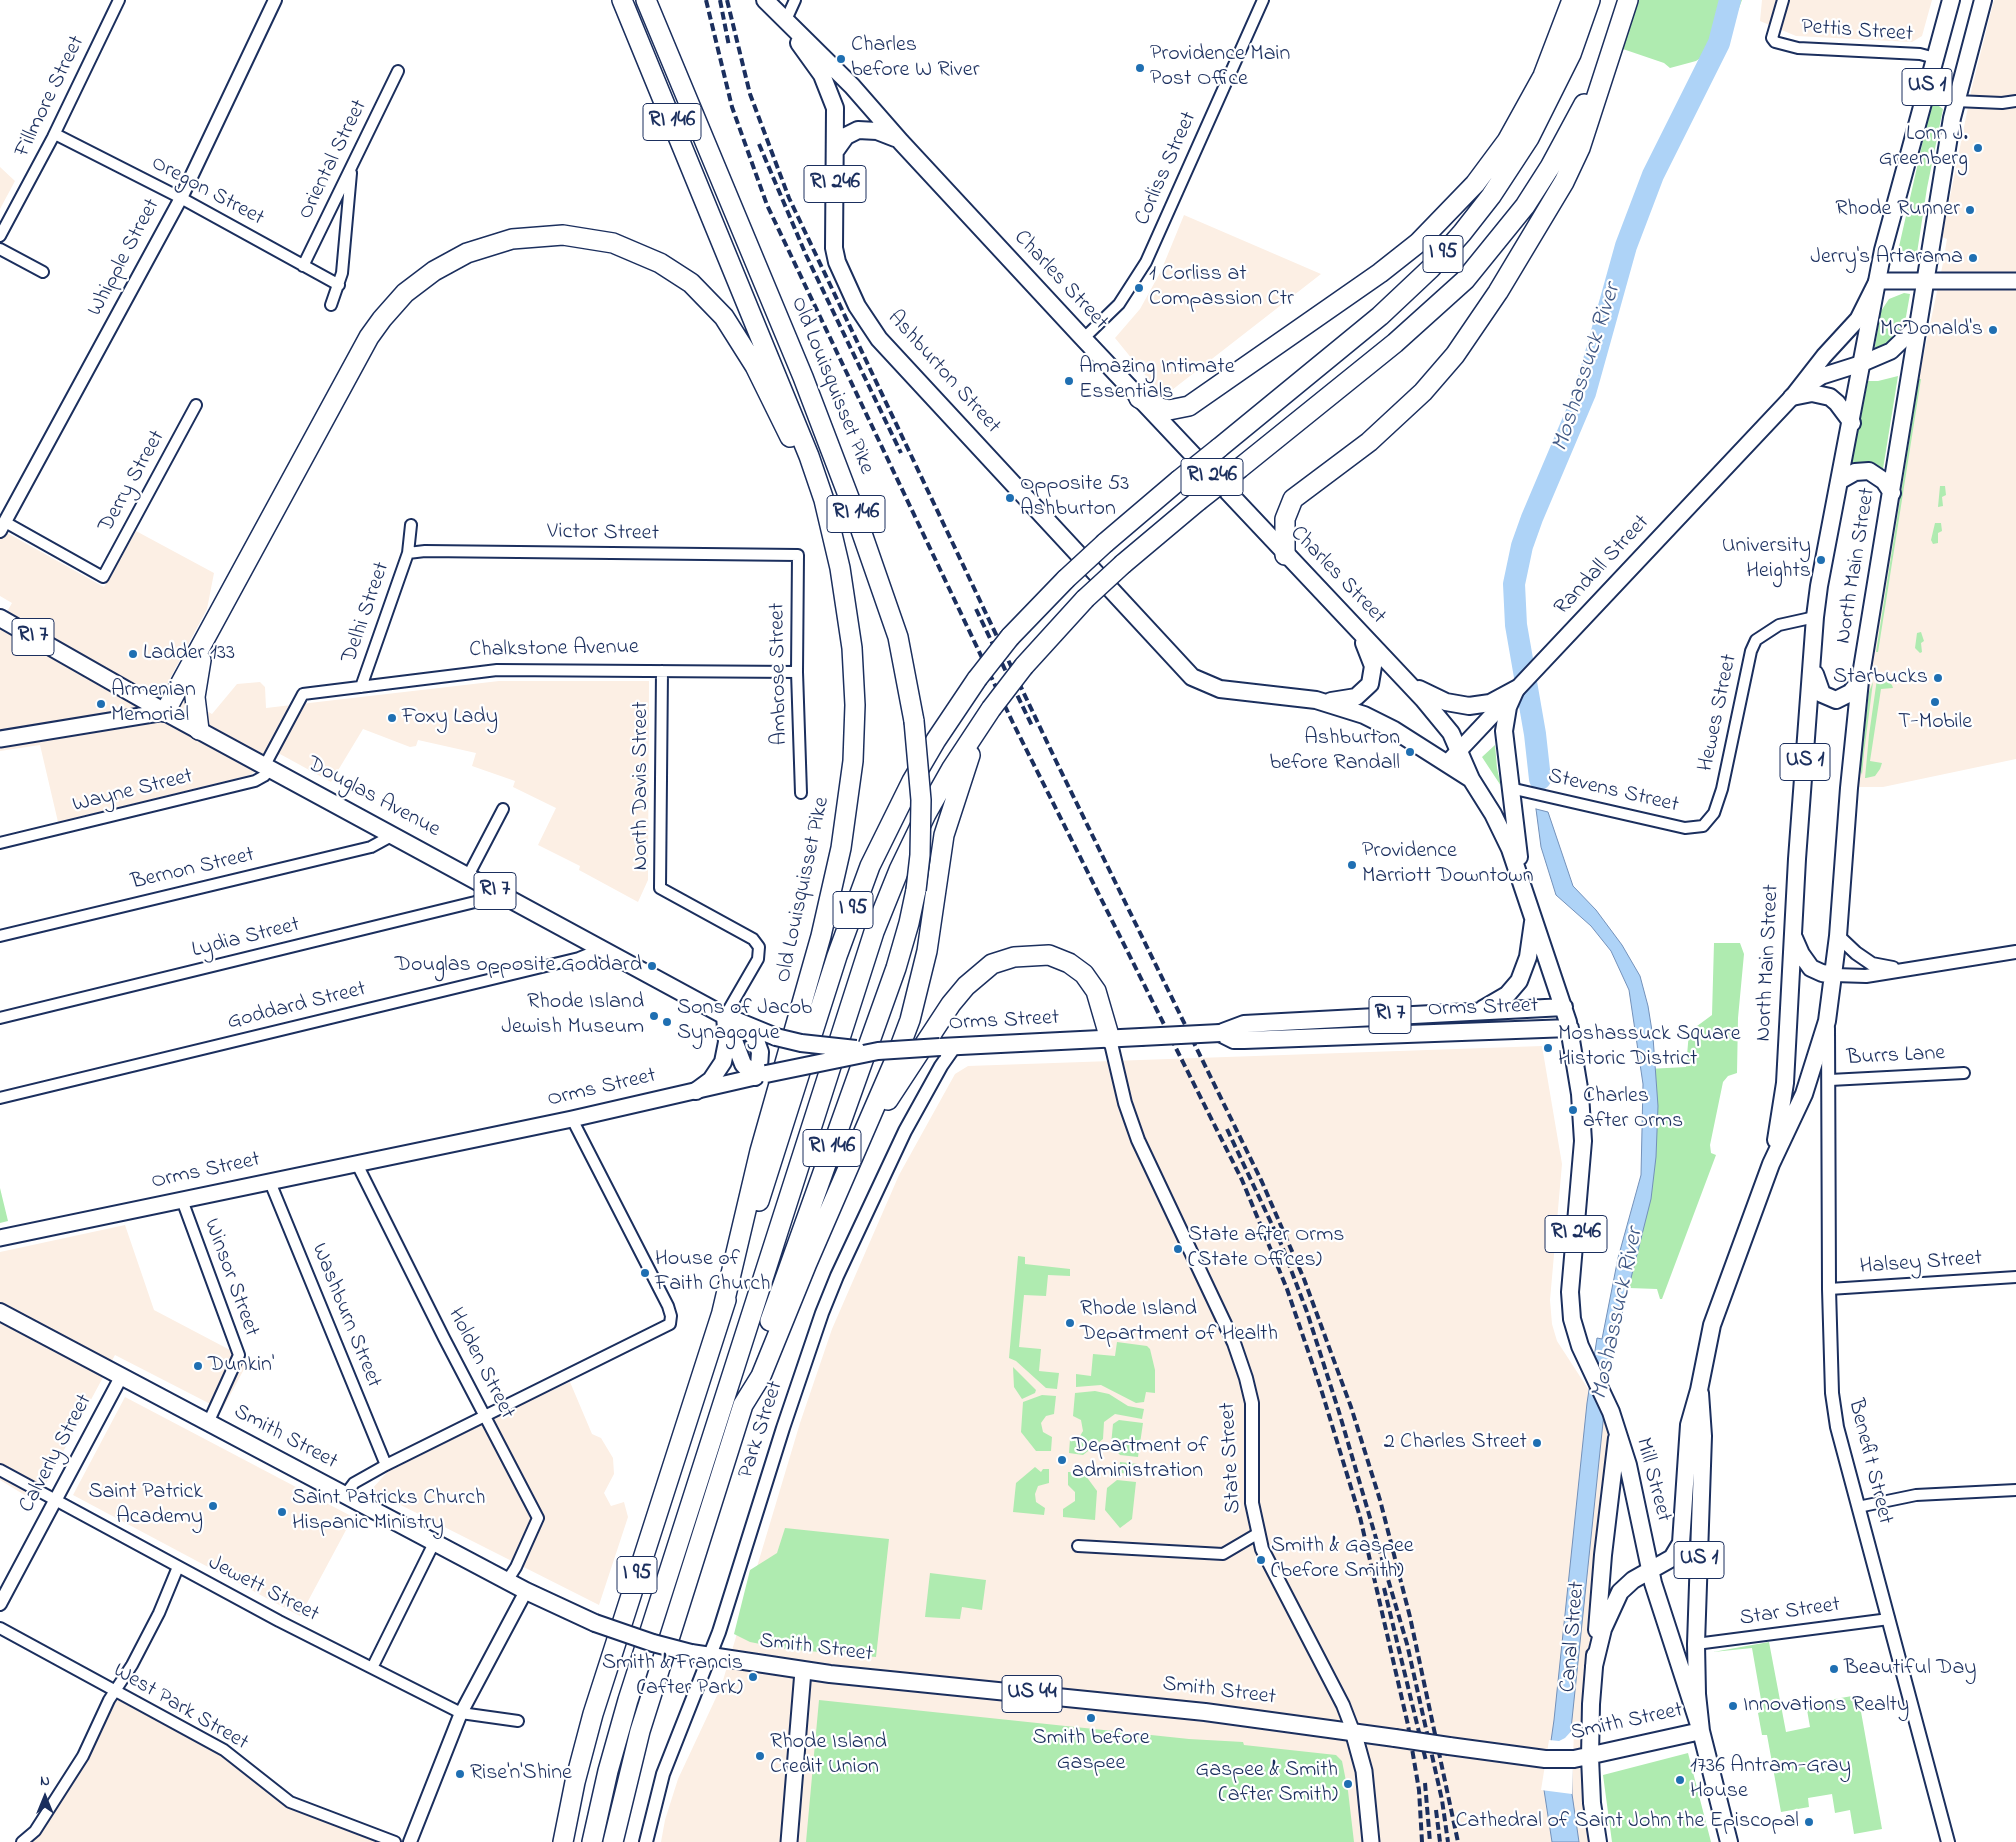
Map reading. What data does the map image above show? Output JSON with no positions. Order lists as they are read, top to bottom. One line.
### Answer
{"streets":{"highway":["RI 146","I 95","Old Louisquisset Pike"],"main road":["US 1","RI 246","Charles Street","Ashburton Street","Randall Street","North Main Street","RI 7","Douglas Avenue","Orms Street","Smith Street","Mill Street","Canal Street","US 44"],"street":["Pettis Street","Fillmore Street","Oriental Street","Corliss Street","Oregon Street","Whipple Street","Derry Street","Victor Street","Delhi Street","Chalkstone Avenue","Ambrose Street","Hewes Street","North Davis Street","Wayne Street","Stevens Street","Bernon Street","Lydia Street","Goddard Street","Burrs Lane","Halsey Street","Winsor Street","Washburn Street","Holden Street","Park Street","Calverly Street","State Street","Benefit Street","Jewett Street","Star Street","West Park Street"]},"crossings":[["Pettis Street","North Main Street"],["Fillmore Street","Oregon Street"],["Oriental Street","Oregon Street"],["Corliss Street","Charles Street"],["RI 246","Charles Street"],["RI 246","Ashburton Street"],["RI 246","Randall Street"],["Oregon Street","Whipple Street"],["I 95","Old Louisquisset Pike"],["Whipple Street","Derry Street"],["Charles Street","Ashburton Street"],["Charles Street","Randall Street"],["Charles Street","Orms Street"],["Charles Street","Mill Street"],["Victor Street","Delhi Street"],["Victor Street","Ambrose Street"],["Randall Street","North Main Street"],["North Main Street","Hewes Street"],["North Main Street","Smith Street"],["North Main Street","Benefit Street"],["North Main Street","Mill Street"],["North Main Street","Star Street"],["North Main Street","Canal Street"],["Delhi Street","Chalkstone Avenue"],["Chalkstone Avenue","Ambrose Street"],["Chalkstone Avenue","North Davis Street"],["Chalkstone Avenue","Wayne Street"],["Chalkstone Avenue","Douglas Avenue"],["Hewes Street","Stevens Street"],["North Davis Street","Douglas Avenue"],["Wayne Street","Douglas Avenue"],["Douglas Avenue","Bernon Street"],["Douglas Avenue","Lydia Street"],["Douglas Avenue","Goddard Street"],["Douglas Avenue","Orms Street"],["Orms Street","Winsor Street"],["Orms Street","Washburn Street"],["Orms Street","Holden Street"],["Orms Street","Park Street"],["Orms Street","State Street"],["Burrs Lane","Benefit Street"],["Halsey Street","Benefit Street"],["Winsor Street","Smith Street"],["Holden Street","Smith Street"],["Park Street","Smith Street"],["Smith Street","Calverly Street"],["Smith Street","State Street"],["Smith Street","Mill Street"],["Smith Street","Canal Street"],["Calverly Street","Jewett Street"],["Benefit Street","Star Street"],["Mill Street","Canal Street"]],"water":["Moshassuck River"],"places":["Charles before W River","Providence Main Post Office","Lonn J. Greenberg","Rhode Runner","Jerry's Artarama","1 Corliss at Compassion Ctr","McDonald's","Amazing Intimate Essentials","Opposite 53 Ashburton","University Heights","Ladder 133","Starbucks","T-Mobile","Armenian Memorial","Foxy Lady","Ashburton before Randall","Providence Marriott Downtown","Douglas opposite Goddard","Rhode Island Jewish Museum","Sons of Jacob Synagogue","Moshassuck Square Historic District","Charles after Orms","State after Orms (State Offices)","House of Faith Church","Rhode Island Department of Health","Dunkin'","2 Charles Street","Department of administration","Saint Patrick Academy","Saint Patricks Church Hispanic Ministry","Smith & Gaspee (before Smith)","Beautiful Day","Smith & Francis (after Park)","Innovations Realty","Smith before Gaspee","Rhode Island Credit Union","Rise'n'Shine","1736 Antram-Gray House","Gaspee & Smith (after Smith)","Cathedral of Saint John the Episcopal"],"north":"top"}
